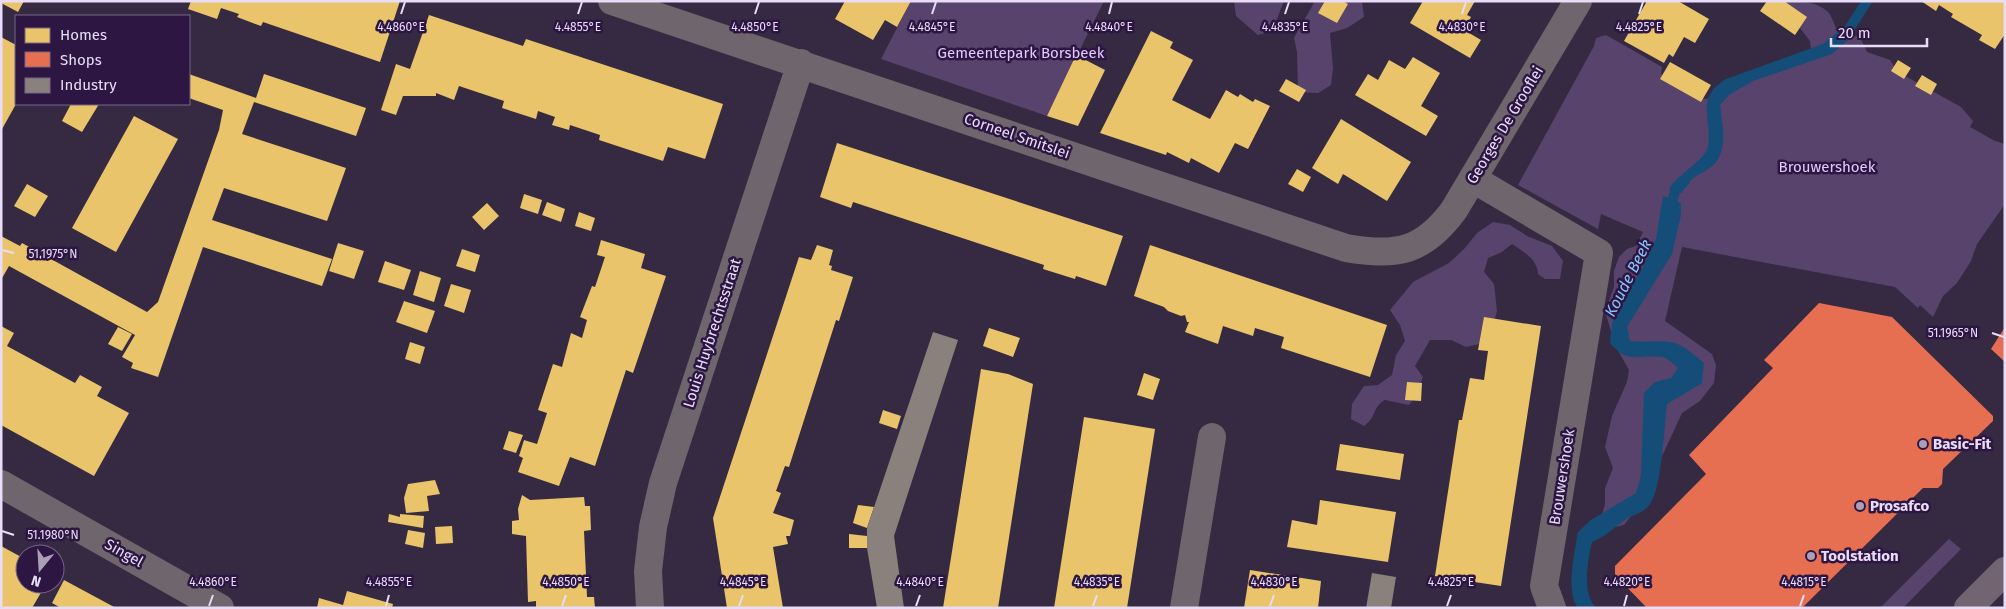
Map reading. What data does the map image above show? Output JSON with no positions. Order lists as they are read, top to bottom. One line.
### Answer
{"streets":{"street":["Georges De Grooflei","Corneel Smitslei","Louis Huybrechtsstraat","Brouwershoek","Singel"]},"crossings":[["Georges De Grooflei","Corneel Smitslei"],["Georges De Grooflei","Brouwershoek"],["Corneel Smitslei","Louis Huybrechtsstraat"]],"water":["Koude Beek"],"parks":["Gemeentepark Borsbeek","Brouwershoek"],"places":["Basic-Fit","Prosafco","Toolstation"],"legend":["Homes","Shops","Industry"],"scale_bar":"20 m","north":"bottom","coordinates":["4.4860°E","4.4855°E","4.4850°E","4.4845°E","4.4840°E","4.4835°E","4.4830°E","4.4825°E","51.1975°N","51.1965°N","51.1980°N","4.4820°E","4.4815°E"]}
